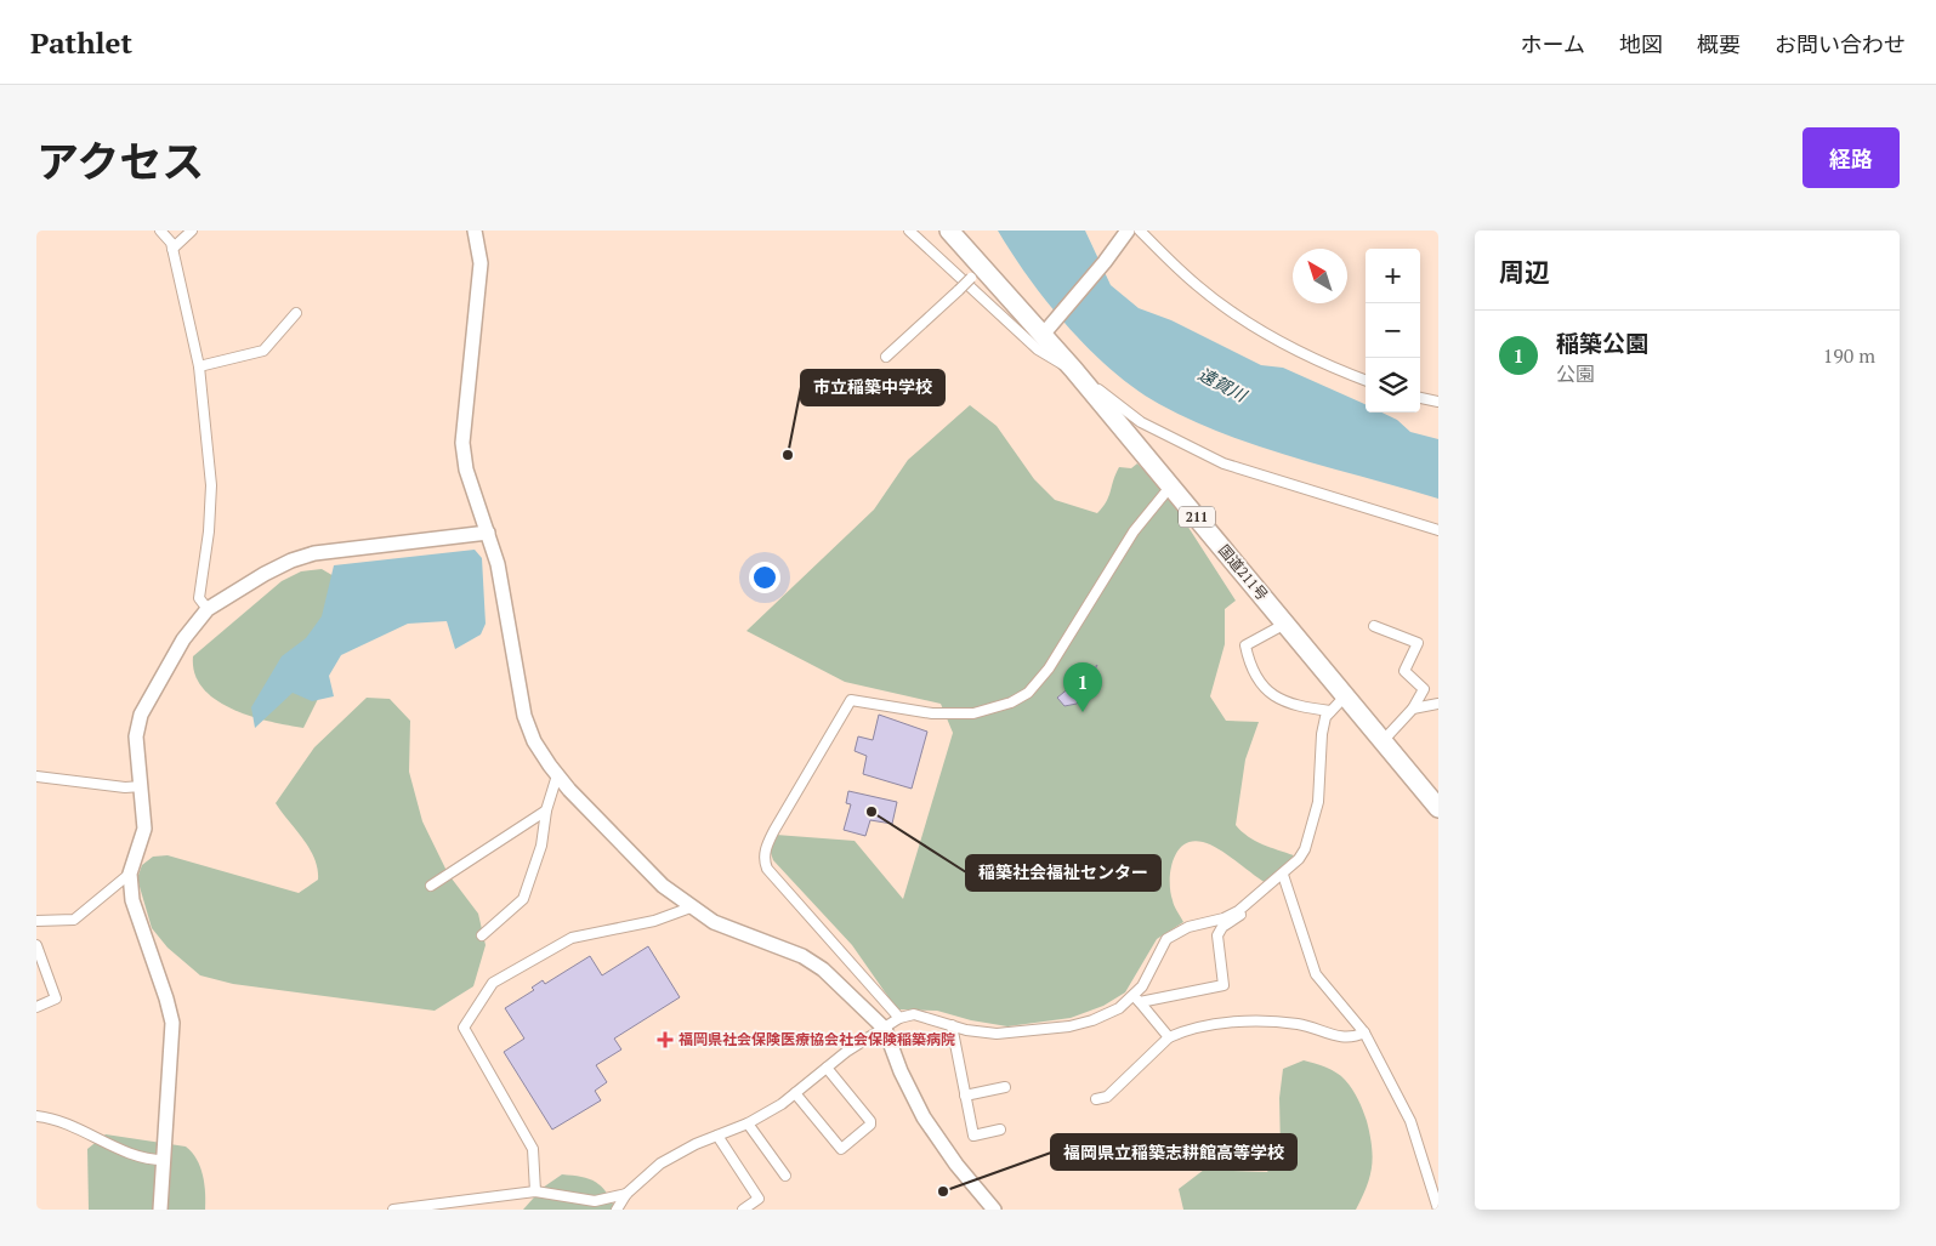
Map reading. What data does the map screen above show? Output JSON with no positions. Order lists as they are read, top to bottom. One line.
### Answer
{"streets":{"highway":["211","国道211号"]},"water":["遠賀川"],"places":{"other":["市立稲築中学校","稲築社会福祉センター","福岡県立稲築志耕館高等学校"],"health":["福岡県社会保険医療協会社会保険稲築病院"]},"north":"top left","page":{"header":"Pathlet","nav":["ホーム","地図","概要","お問い合わせ"],"title":"アクセス","buttons":"経路","heading":"周辺","map_buttons":["+","−"],"list":[{"mark":"1","name":"稲築公園","note":"公園","value":"190 m"}],"pins":"1"}}
